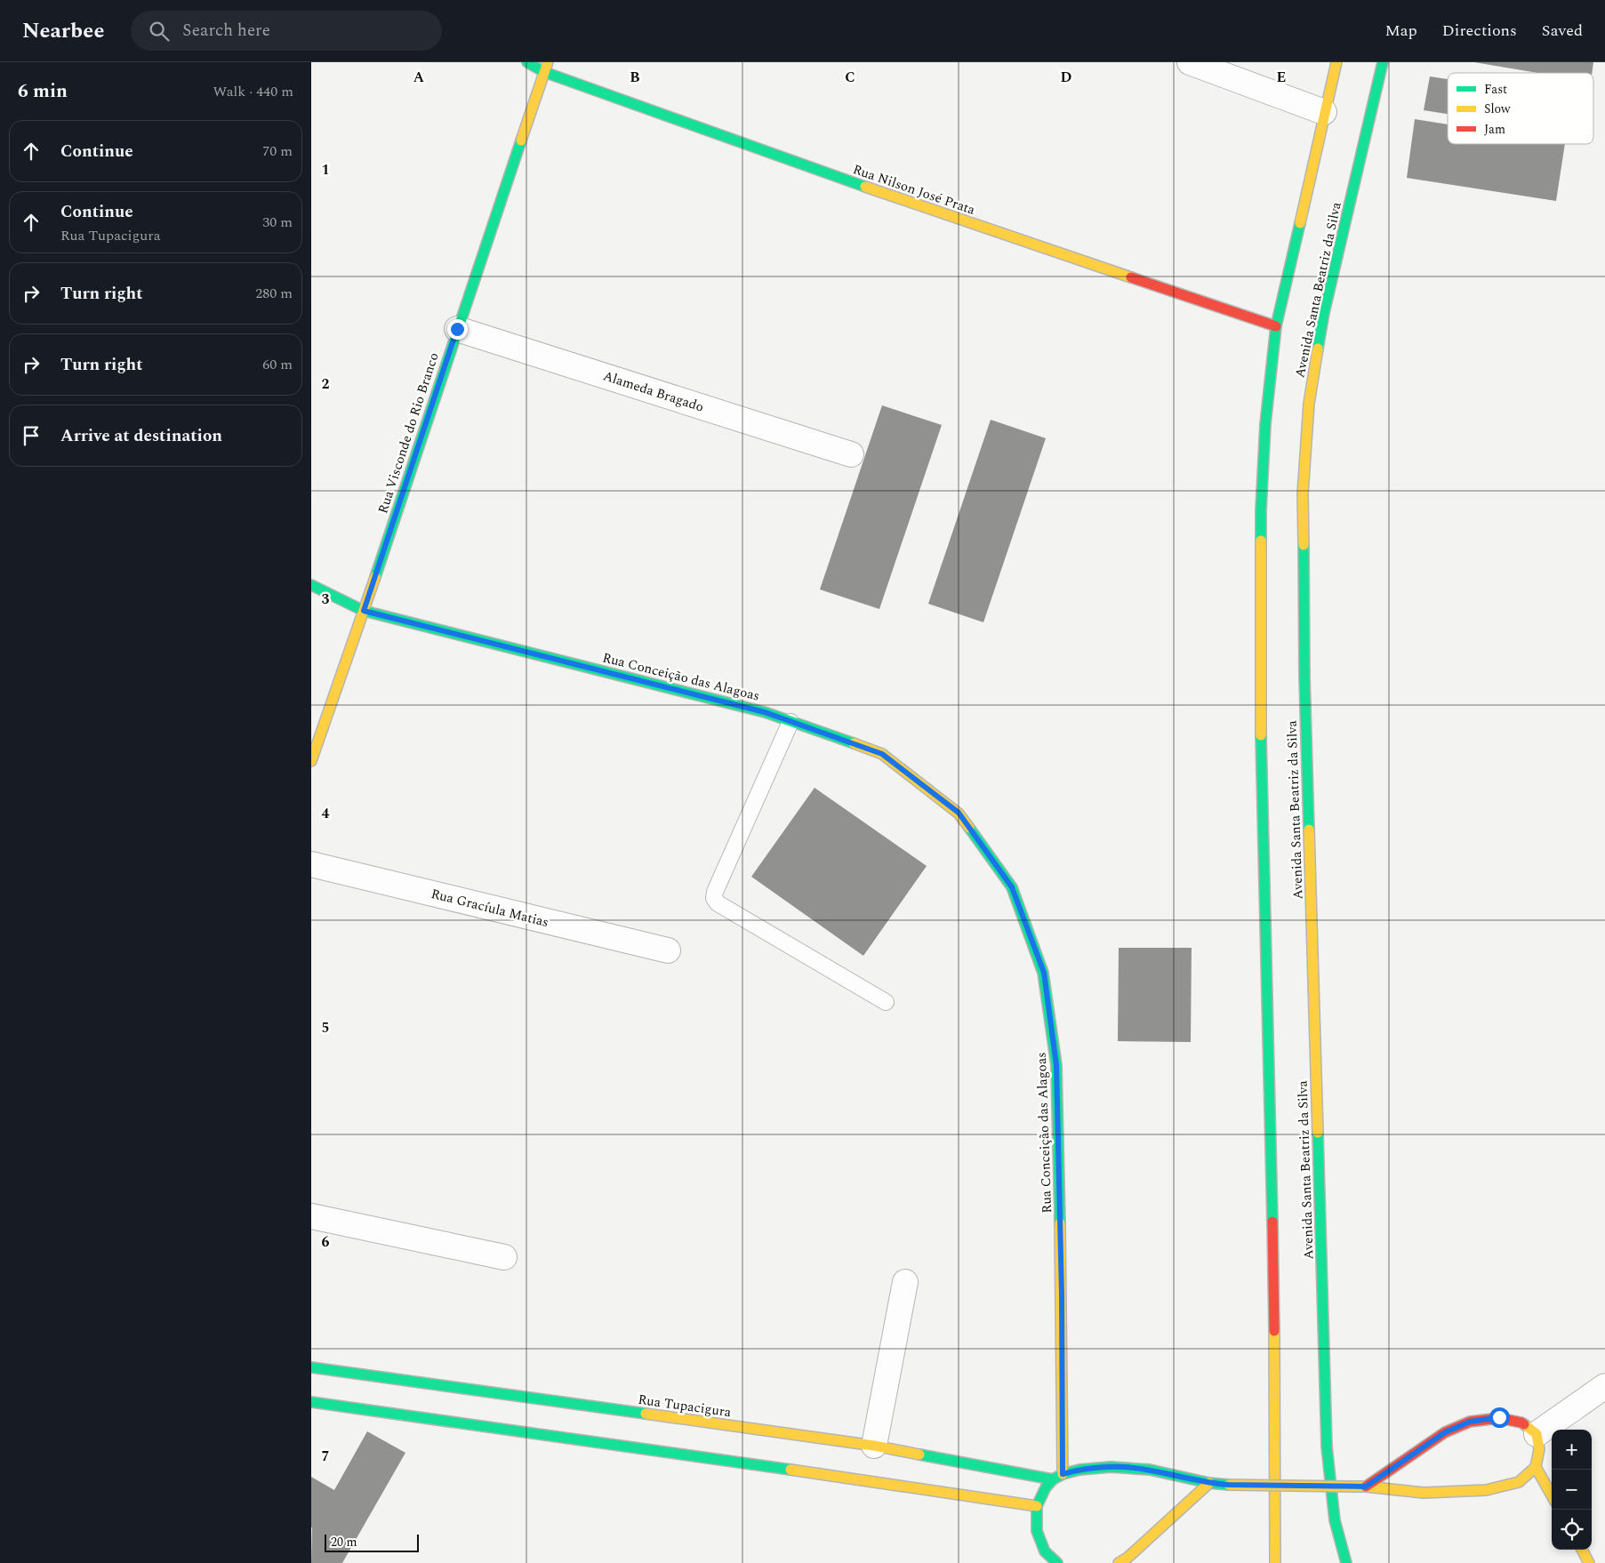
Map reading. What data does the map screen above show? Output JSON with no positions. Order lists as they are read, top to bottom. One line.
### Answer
{"streets":{"street":["Rua Nilson José Prata","Avenida Santa Beatriz da Silva","Alameda Bragado","Rua Visconde do Rio Branco","Rua Conceição das Alagoas","Rua Gracíula Matias","Rua Tupacigura"]},"crossings":[["Rua Nilson José Prata","Rua Visconde do Rio Branco"],["Alameda Bragado","Rua Visconde do Rio Branco"],["Rua Visconde do Rio Branco","Rua Conceição das Alagoas"]],"legend":["Fast","Slow","Jam"],"scale_bar":"20 m","page":{"header":"Nearbee","search":"Search here","nav":["Map","Directions","Saved"],"heading":["6 min","Walk · 440 m"],"list":[["Continue","70 m"],["Continue","Rua Tupacigura","30 m"],["Turn right","280 m"],["Turn right","60 m"],"Arrive at destination"],"map_buttons":["+","−"],"scale":"20 m"},"grid":{"columns":["A","B","C","D","E"],"rows":["1","2","3","4","5","6","7"]}}
